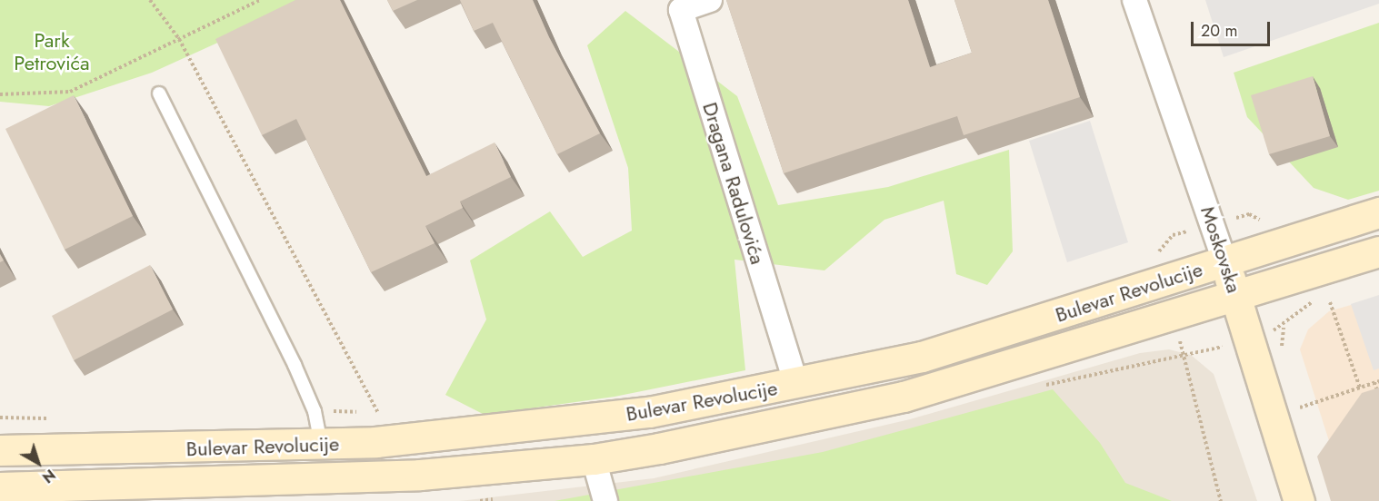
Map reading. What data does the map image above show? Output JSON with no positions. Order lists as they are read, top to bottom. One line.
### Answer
{"streets":{"main road":["Moskovska","Bulevar Revolucije"],"street":["Dragana Radulovića"]},"crossings":[["Dragana Radulovića","Bulevar Revolucije"],["Moskovska","Bulevar Revolucije"]],"parks":["Park Petrovića"],"scale_bar":"20 m","north":"bottom right"}
